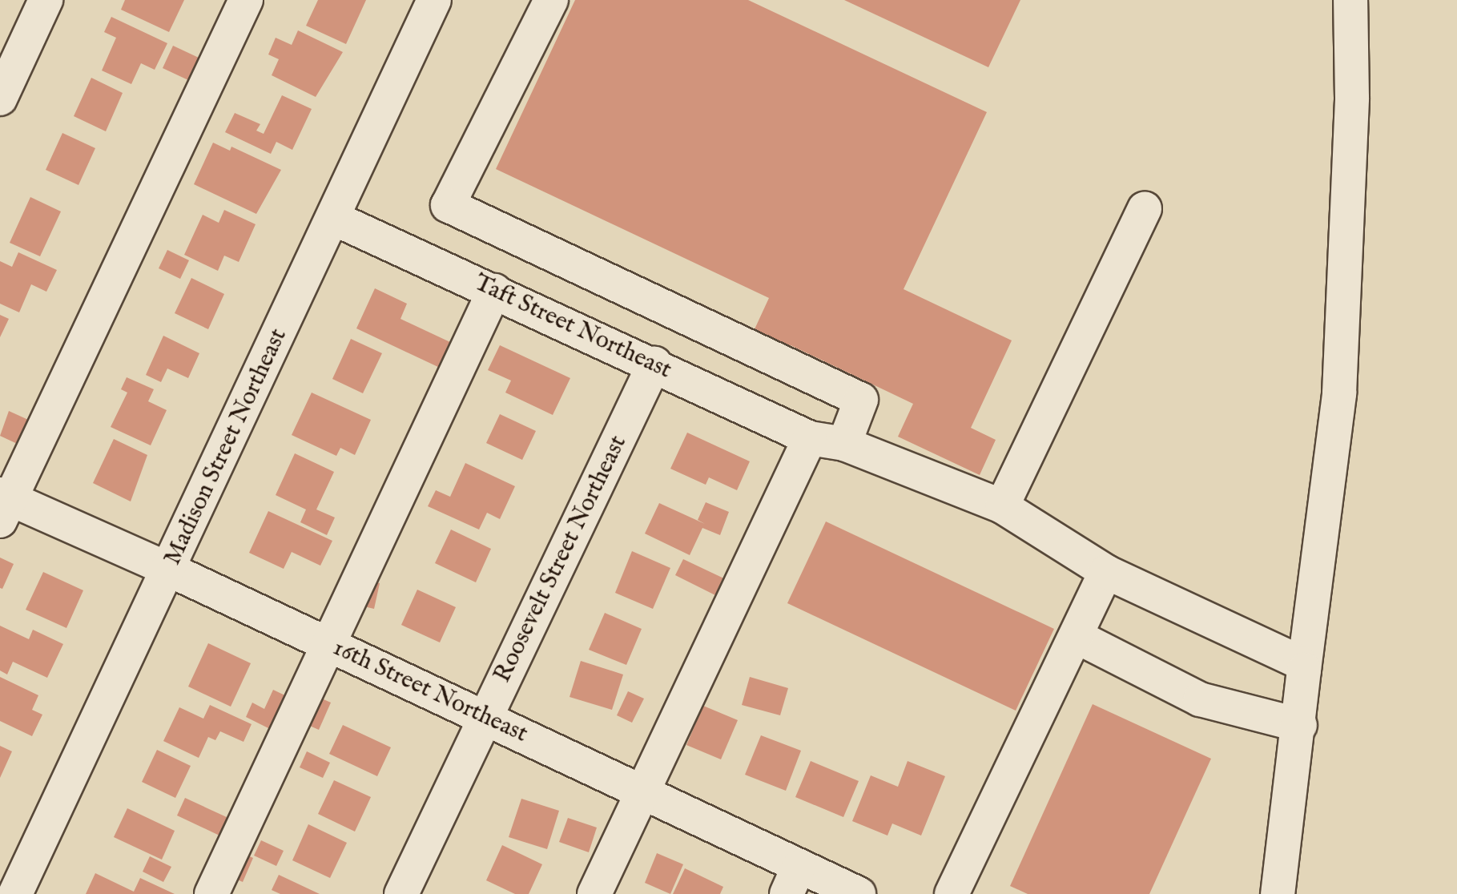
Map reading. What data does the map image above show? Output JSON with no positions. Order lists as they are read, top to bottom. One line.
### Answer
{"streets":{"street":["Taft Street Northeast","Madison Street Northeast","Roosevelt Street Northeast","16th Street Northeast"]},"crossings":[["Taft Street Northeast","Madison Street Northeast"],["Taft Street Northeast","Roosevelt Street Northeast"],["Madison Street Northeast","16th Street Northeast"],["Roosevelt Street Northeast","16th Street Northeast"]]}
